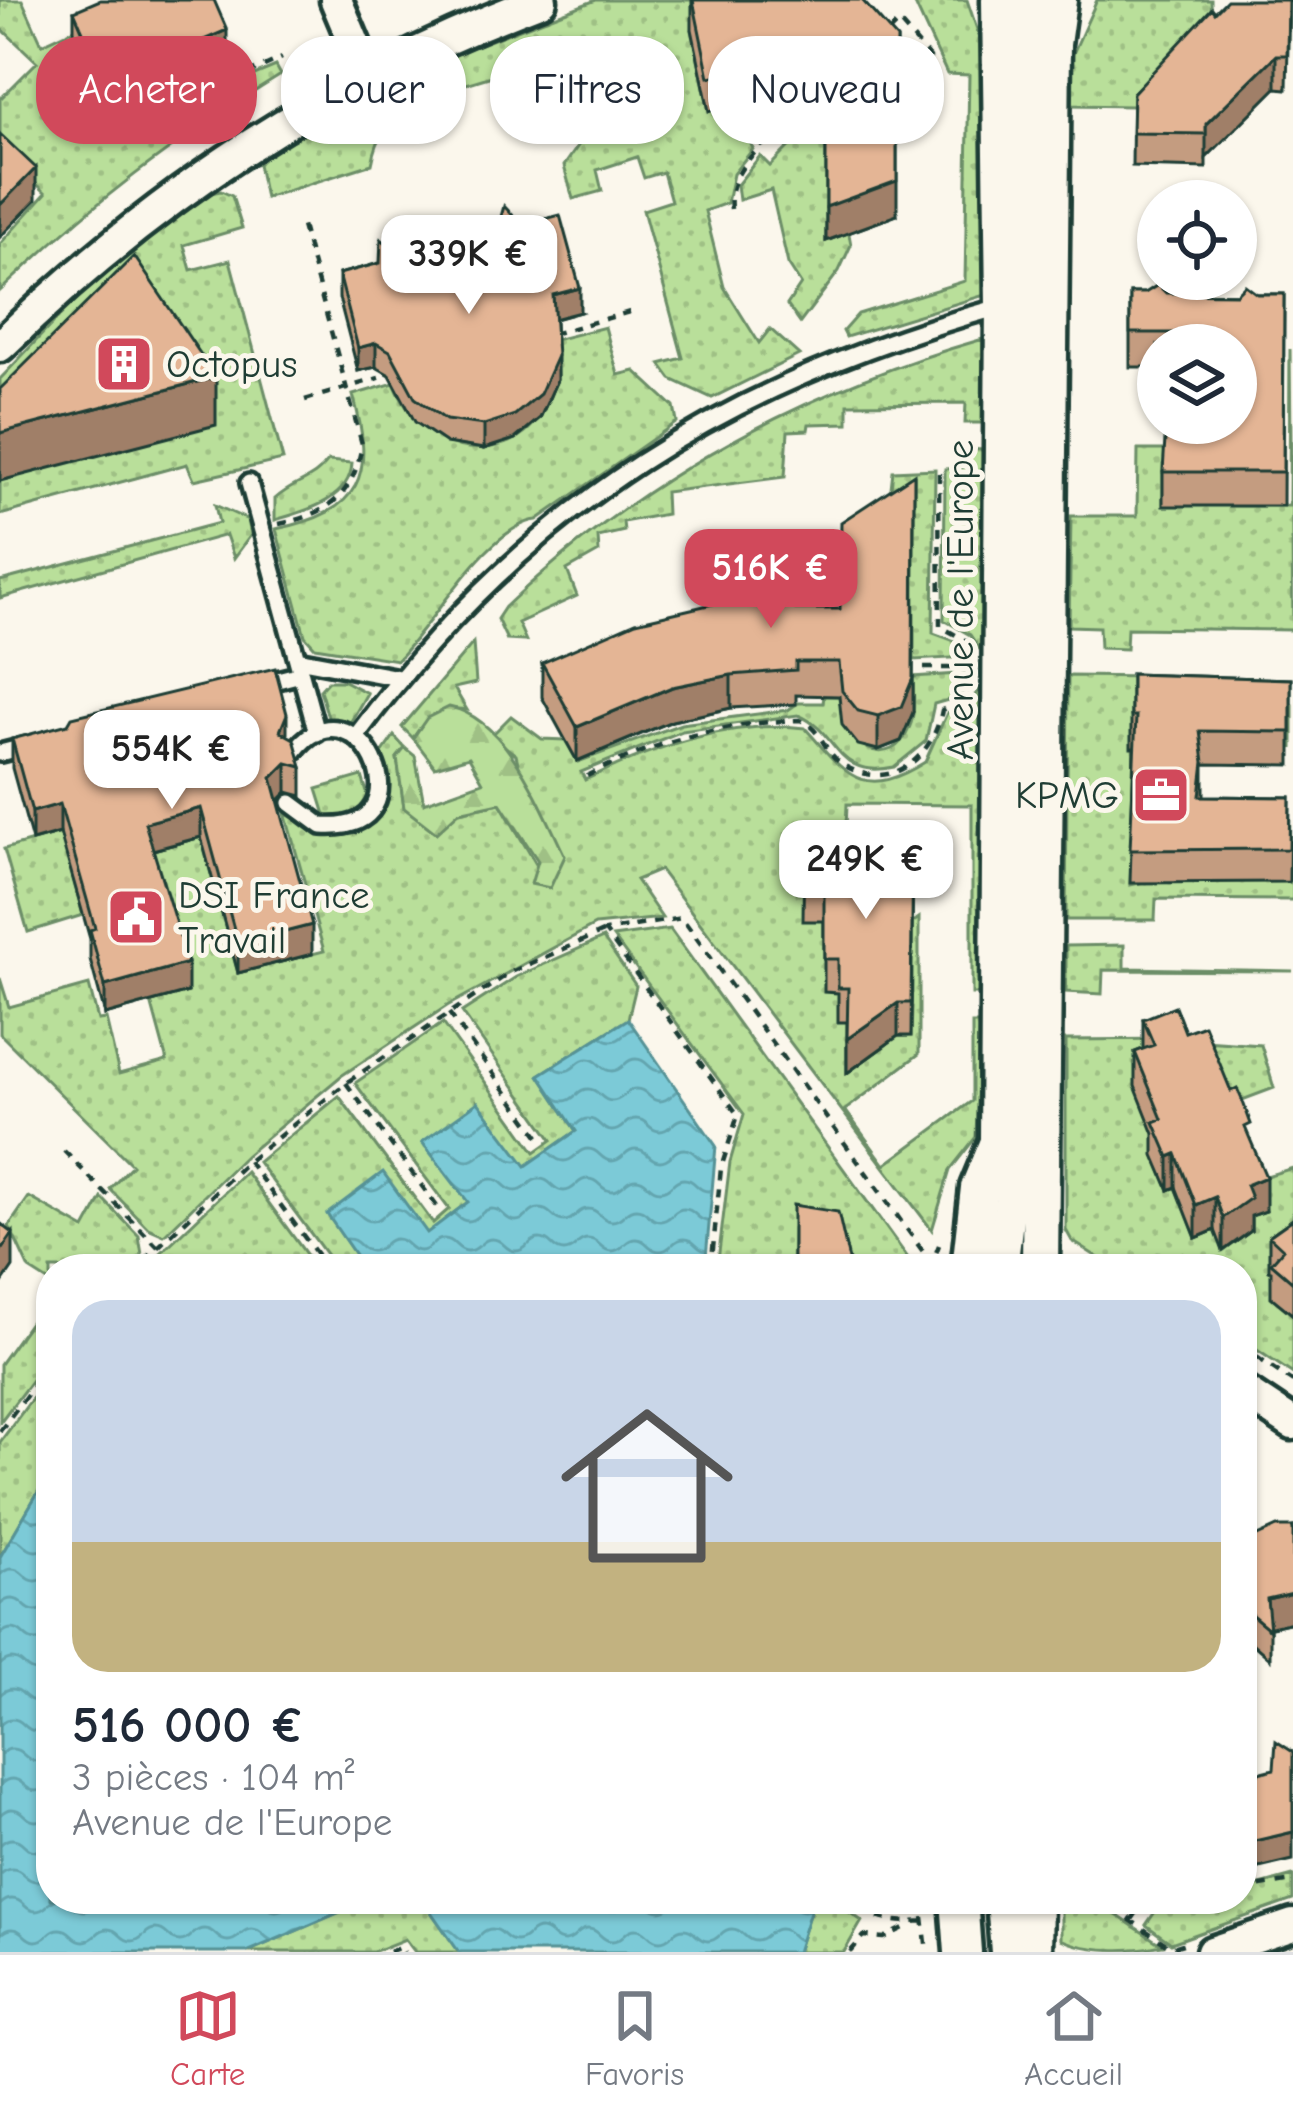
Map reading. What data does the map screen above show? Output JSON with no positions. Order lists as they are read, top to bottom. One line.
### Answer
{"streets":{"street":["Avenue de l'Europe"]},"places":{"building":["Octopus"],"office":["KPMG"],"public building":["DSI France Travail"]},"page":{"chip":["Acheter","Louer","Filtres","Nouveau"],"price":["339K €","516K €","554K €","249K €"],"list":[{"name":"516 000 €","note":"3 pièces · 104 m² · Avenue de l'Europe"}],"tabs":["Carte","Favoris","Accueil"]}}
